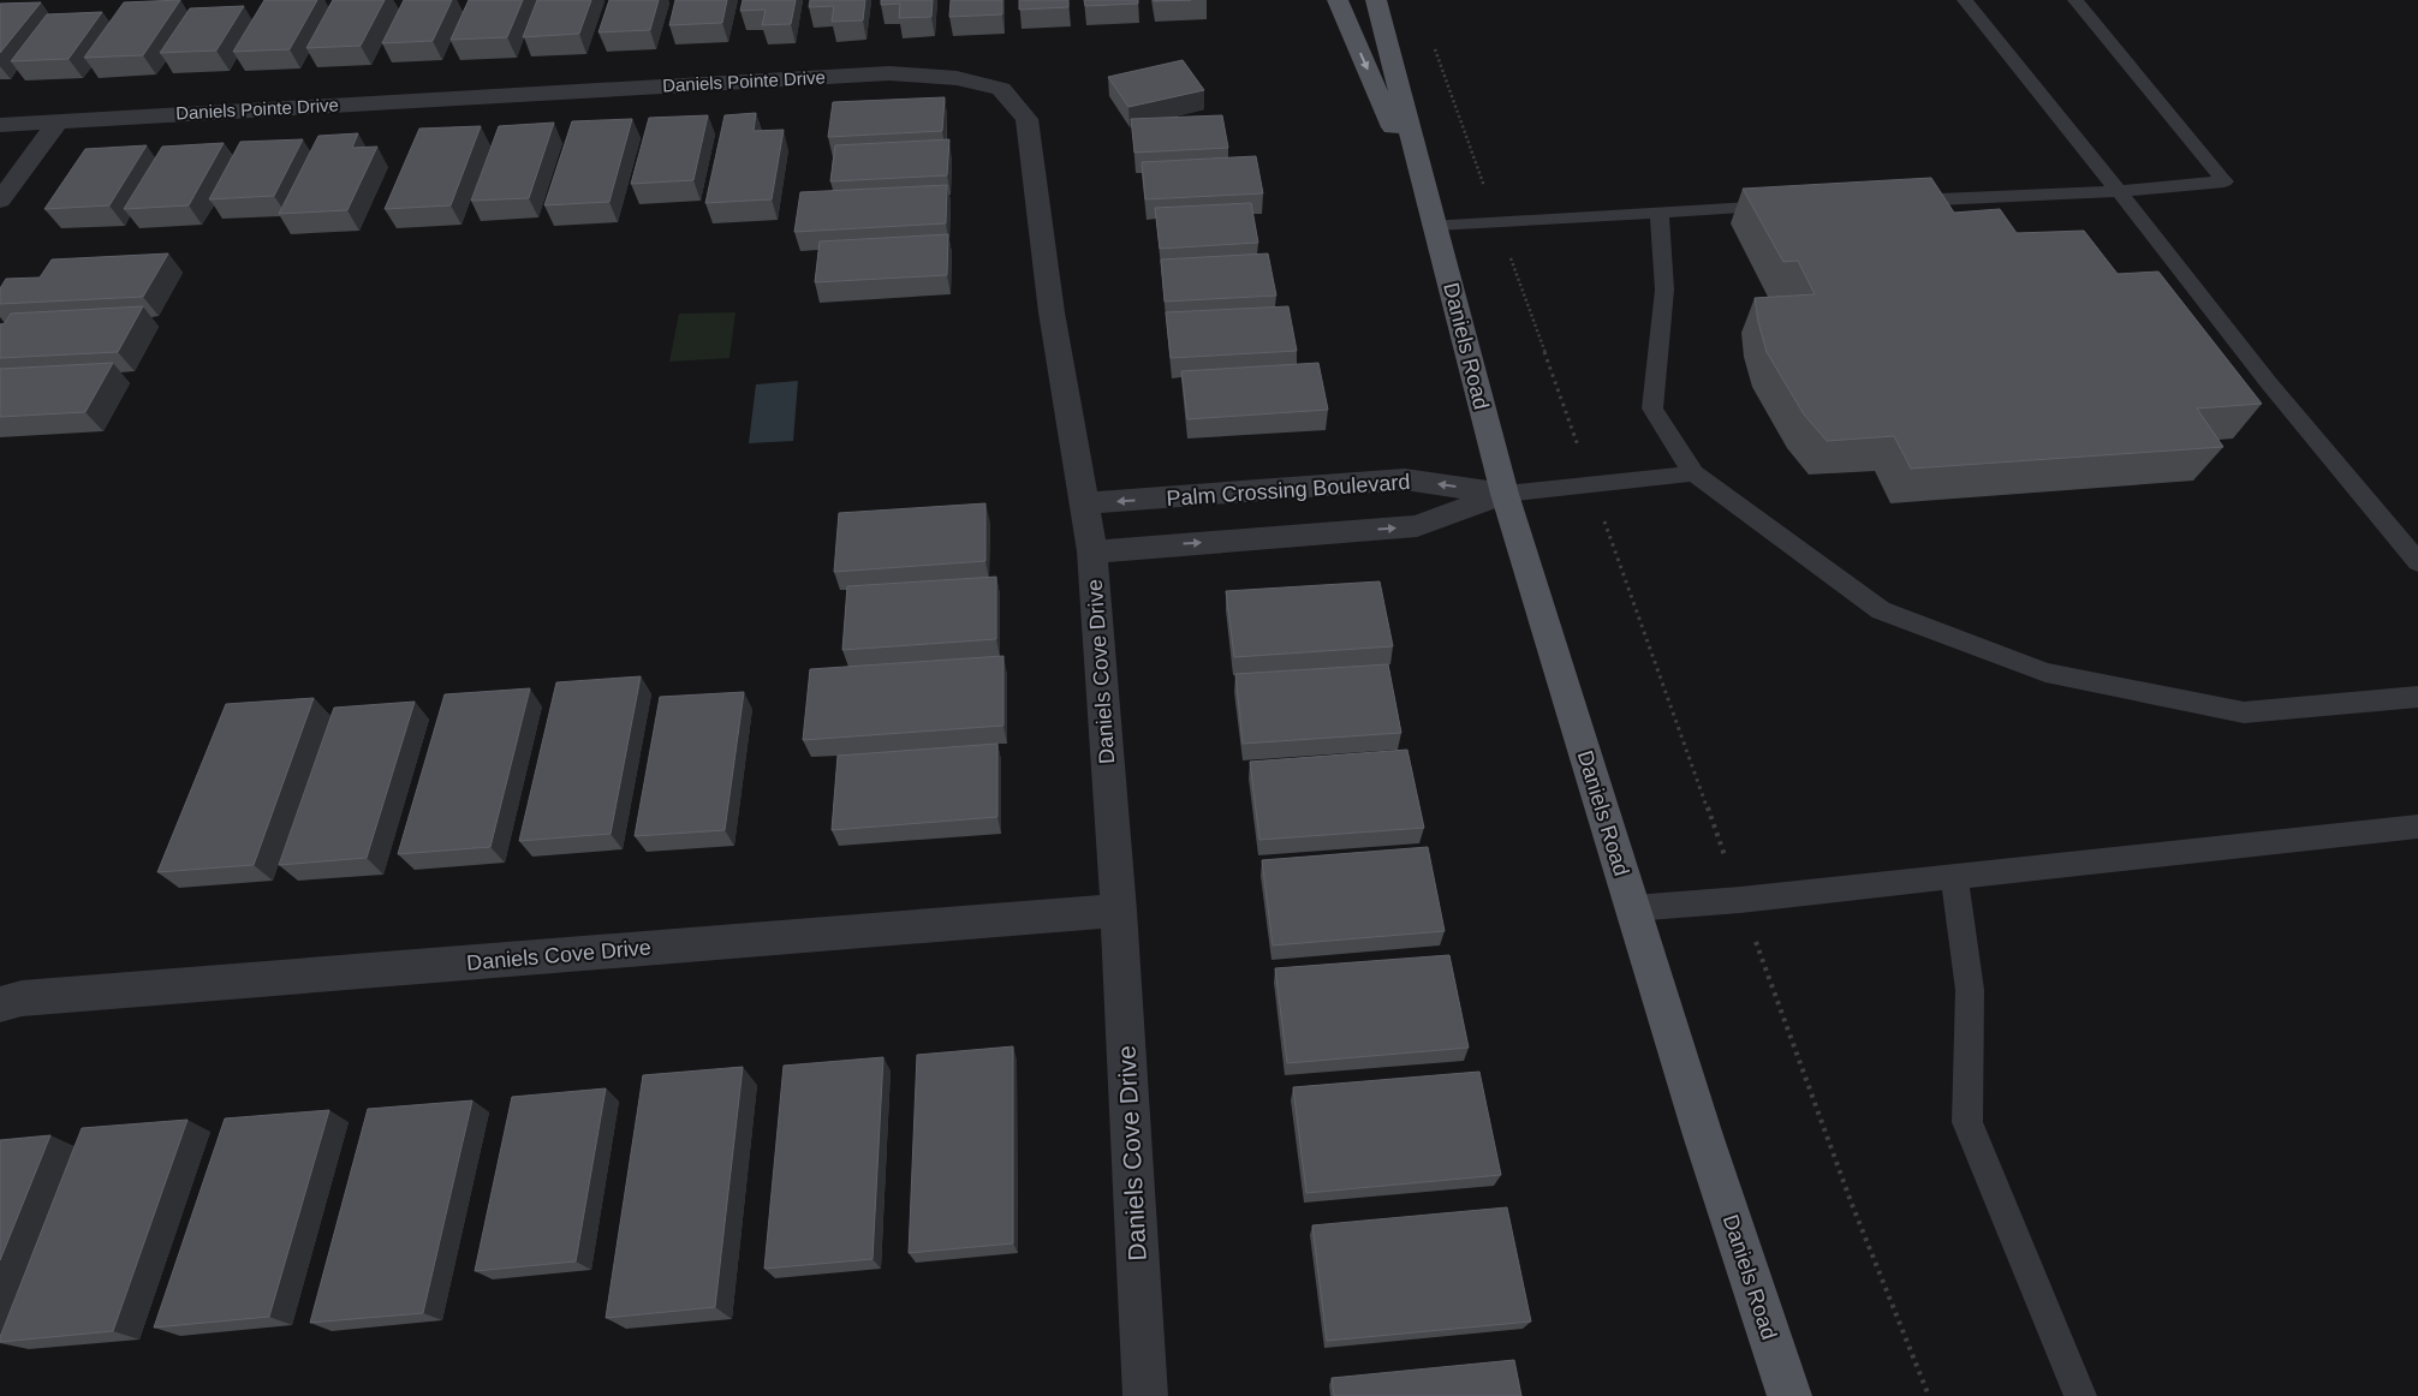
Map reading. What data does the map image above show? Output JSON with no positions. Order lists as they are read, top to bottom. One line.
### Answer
{"streets":{"main road":["Daniels Road"],"street":["Daniels Pointe Drive","Palm Crossing Boulevard","Daniels Cove Drive"]},"crossings":[["Daniels Pointe Drive","Palm Crossing Boulevard"],["Daniels Pointe Drive","Daniels Cove Drive"],["Daniels Road","Palm Crossing Boulevard"],["Palm Crossing Boulevard","Daniels Cove Drive"]]}
